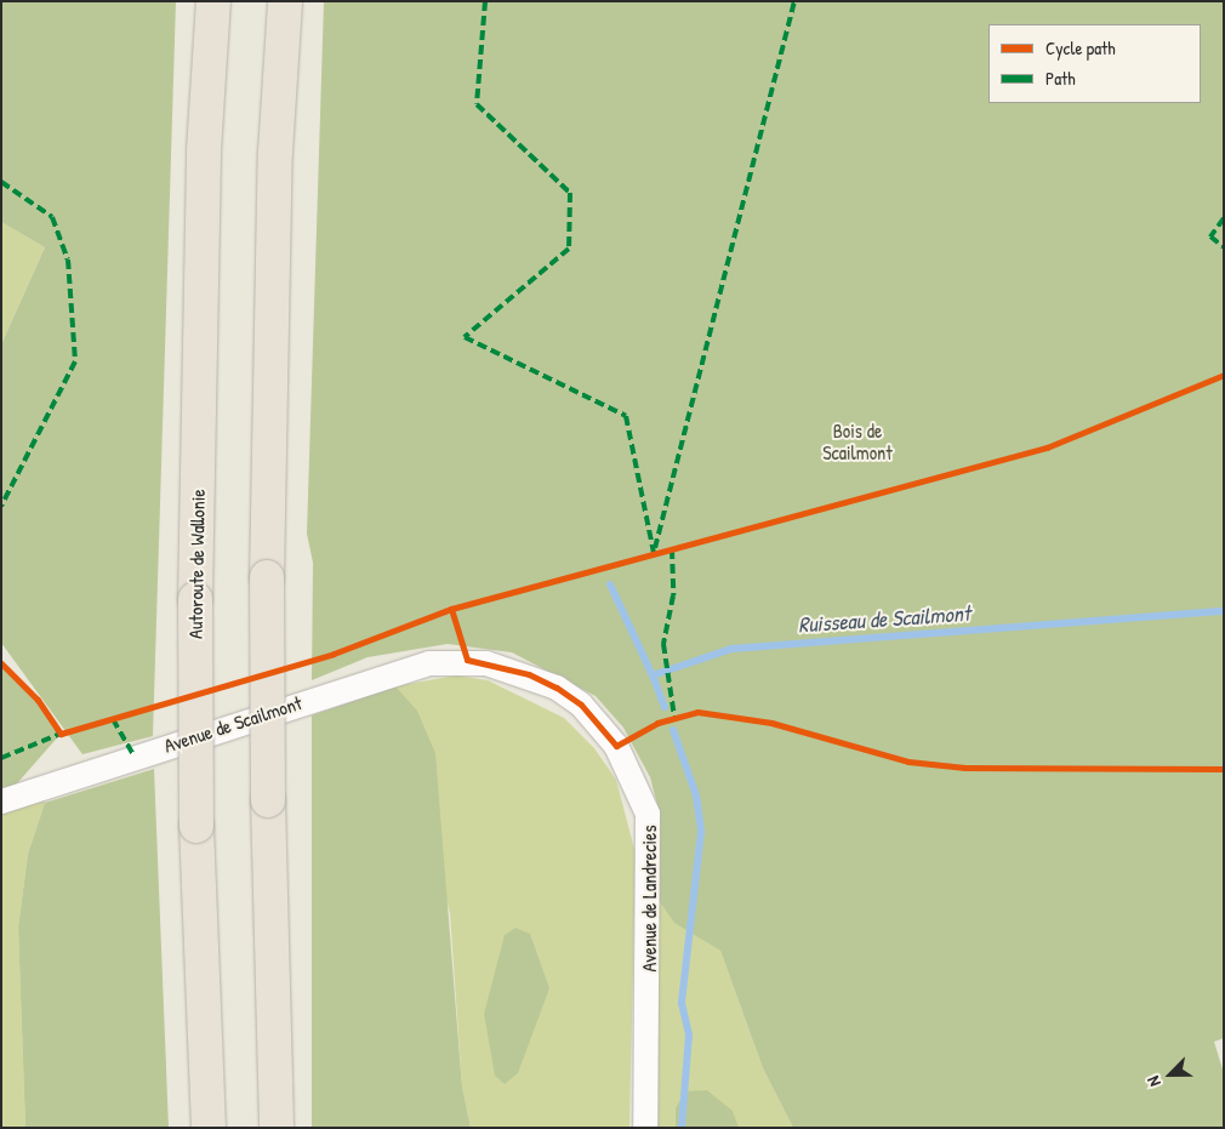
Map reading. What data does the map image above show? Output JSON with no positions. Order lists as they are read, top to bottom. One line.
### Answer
{"streets":{"highway":["Autoroute de Wallonie"],"street":["Avenue de Scailmont","Avenue de Landrecies"]},"crossings":[["Avenue de Scailmont","Avenue de Landrecies"]],"water":["Ruisseau de Scailmont"],"parks":["Bois de Scailmont"],"legend":["Cycle path","Path"],"north":"bottom left"}
